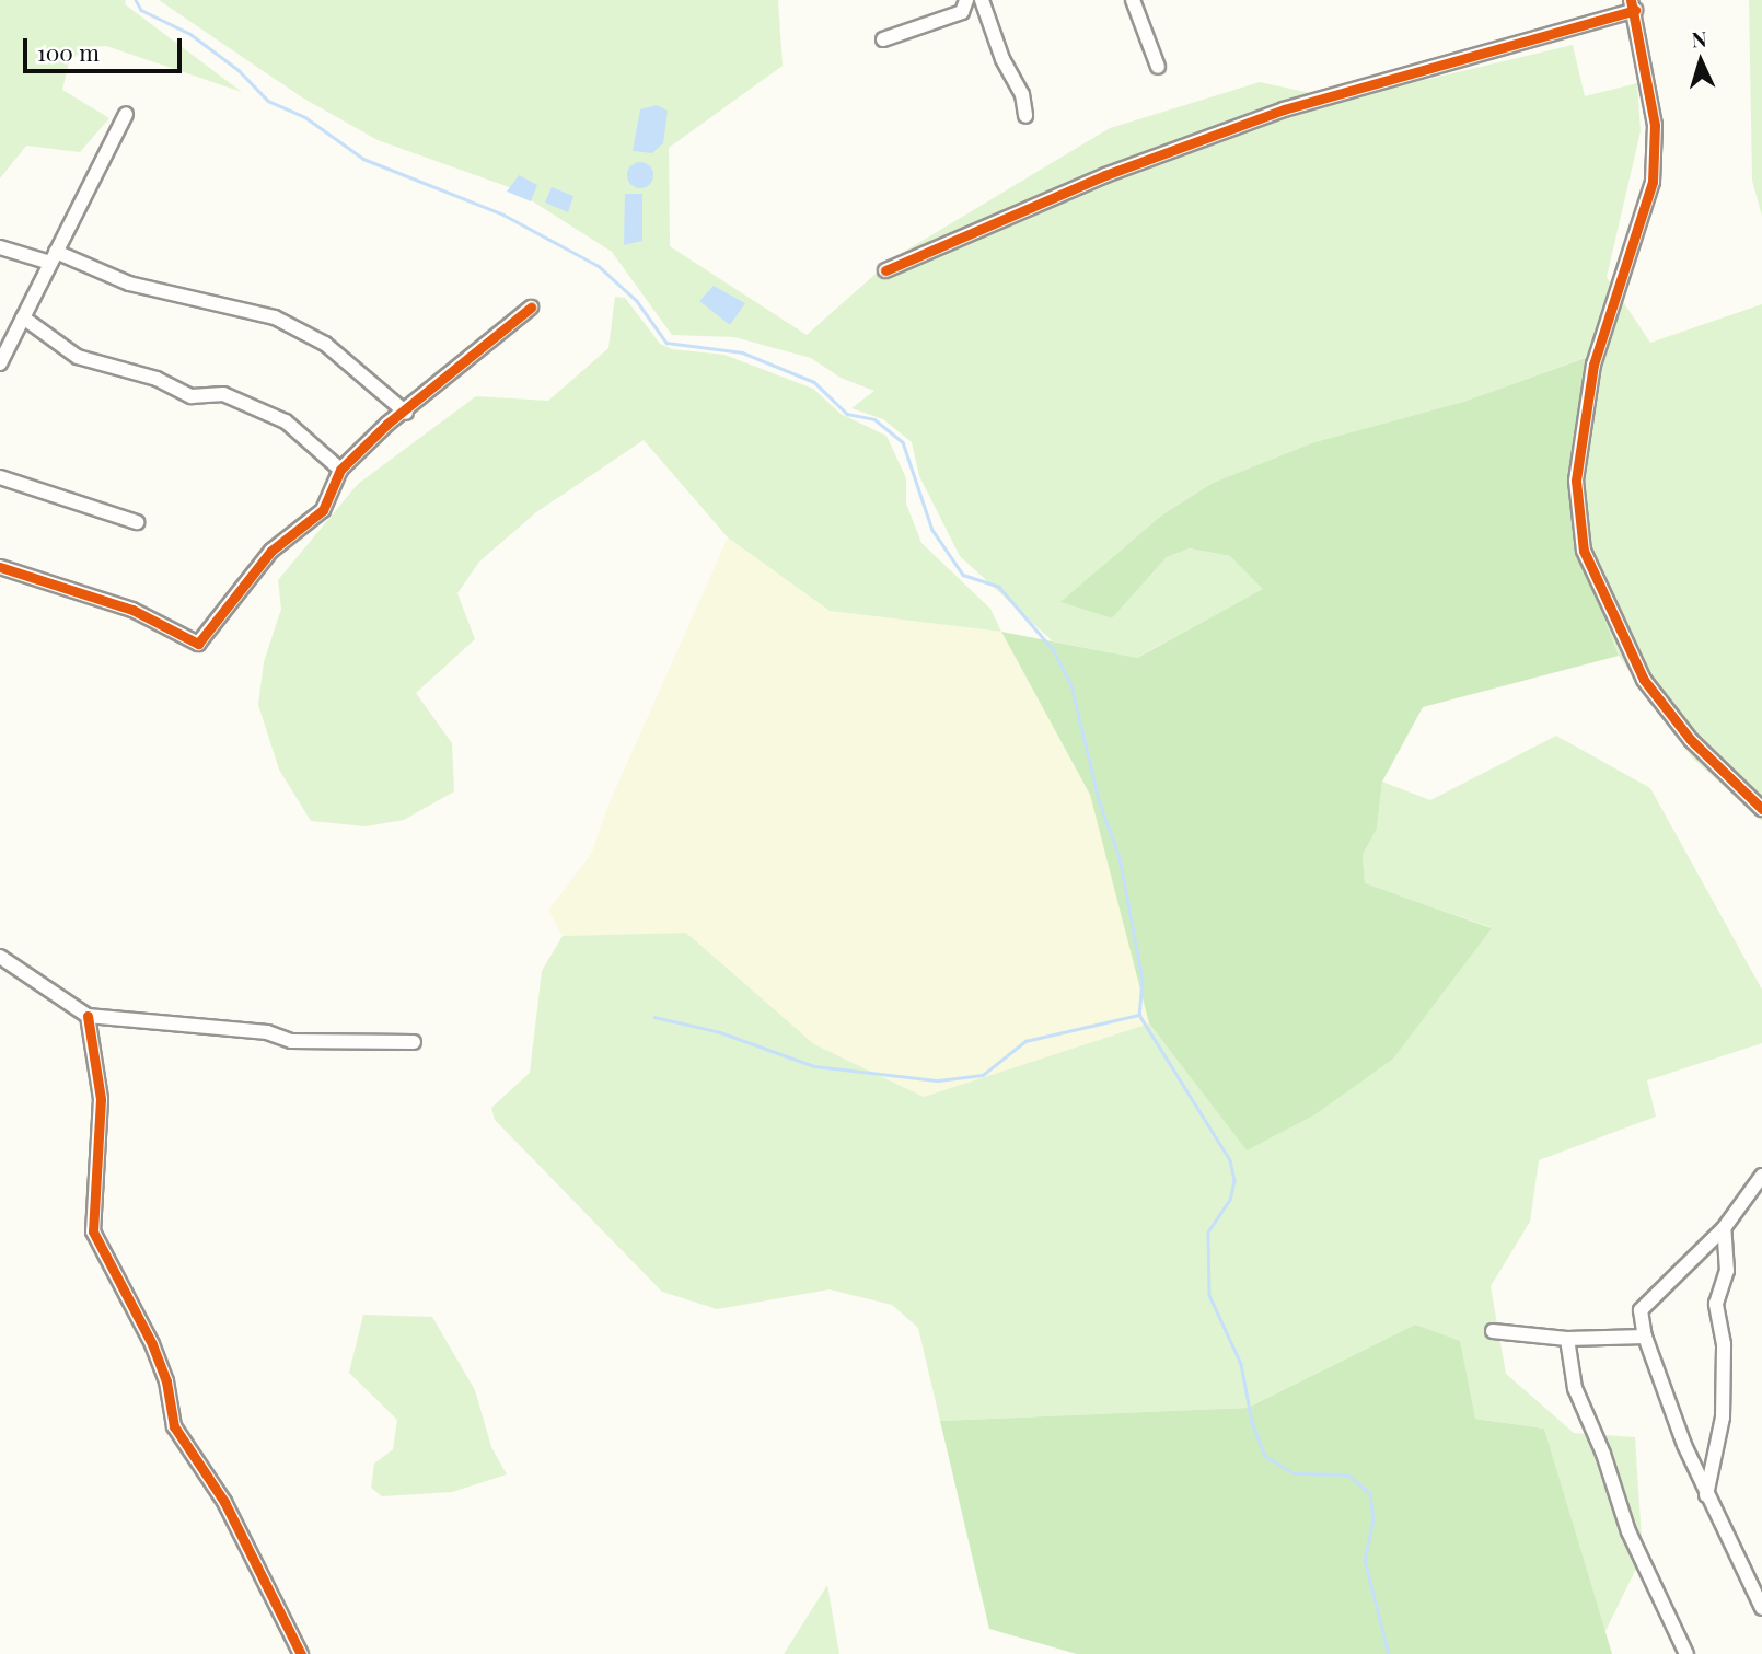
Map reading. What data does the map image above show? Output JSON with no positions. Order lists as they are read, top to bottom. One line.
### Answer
{"scale_bar":"100 m","north":"top"}
